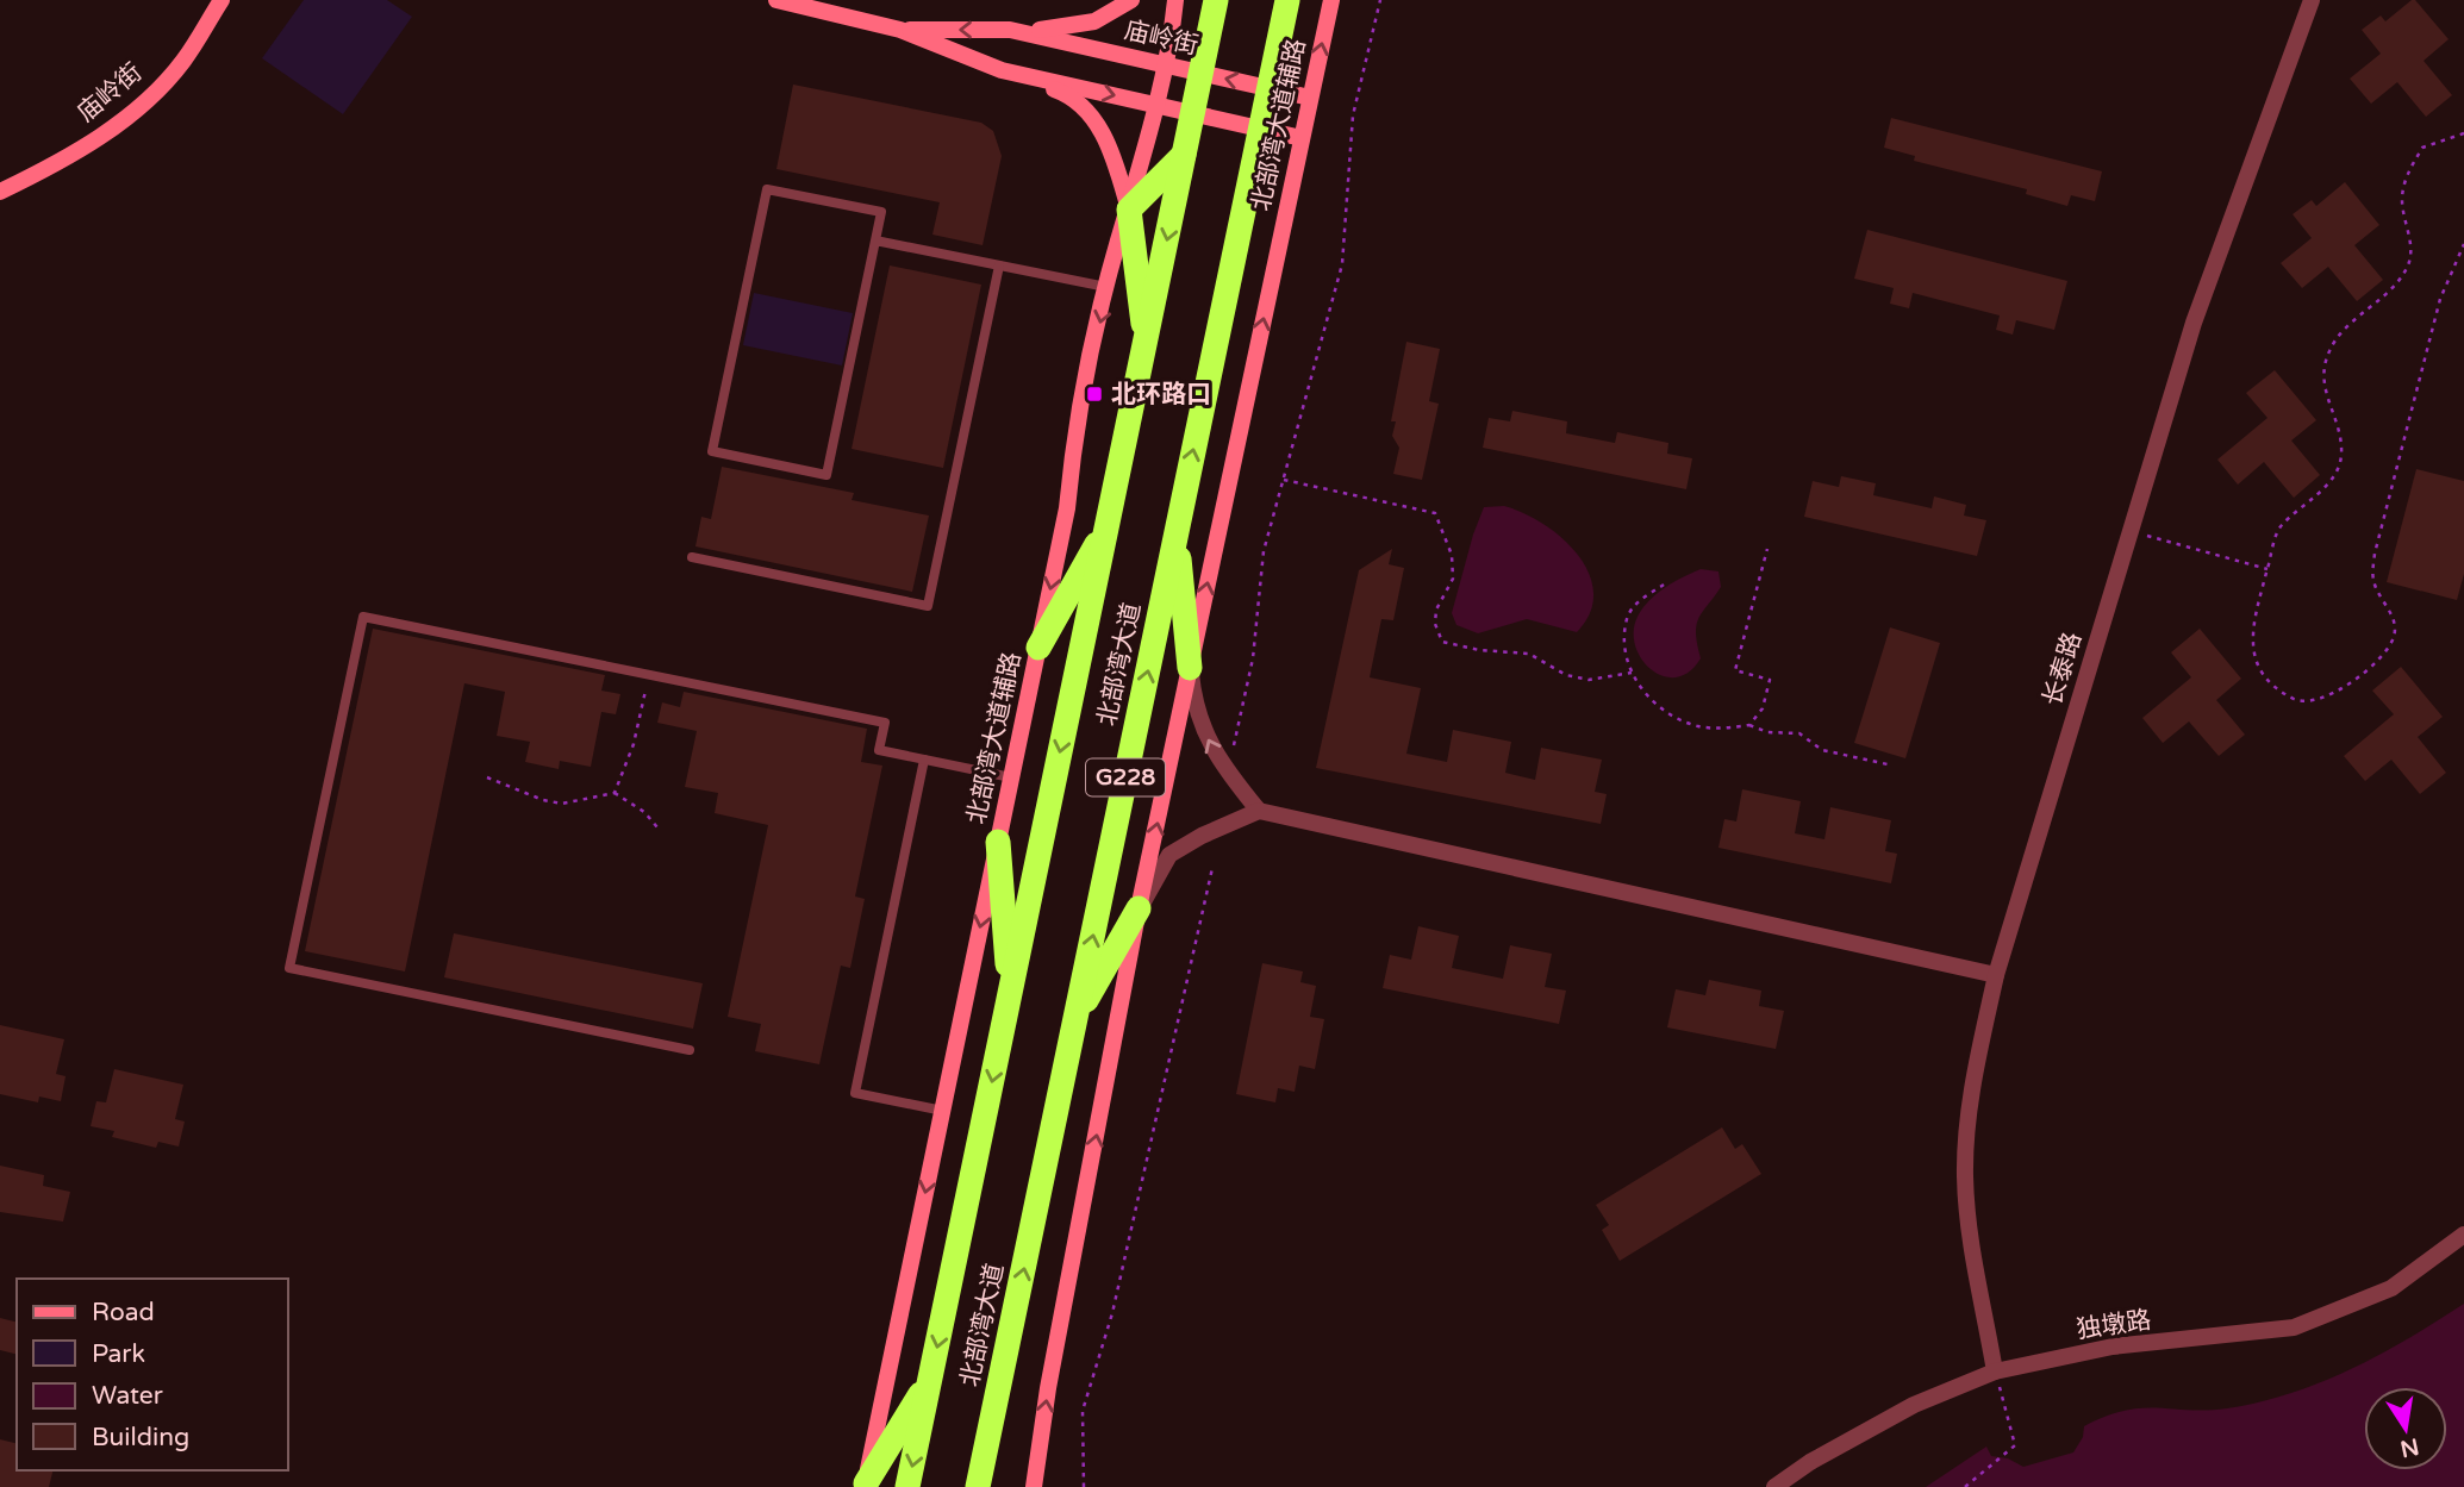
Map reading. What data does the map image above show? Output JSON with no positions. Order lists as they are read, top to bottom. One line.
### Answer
{"streets":{"highway":["北部湾大道","G228"],"main road":["庙岭街","北部湾大道辅路"],"street":["长泰路","独墩路"]},"crossings":[["庙岭街","北部湾大道辅路"],["庙岭街","北部湾大道"],["长泰路","独墩路"]],"places":{"transit":["北环路口"]},"legend":["Road","Park","Water","Building"],"north":"bottom"}
